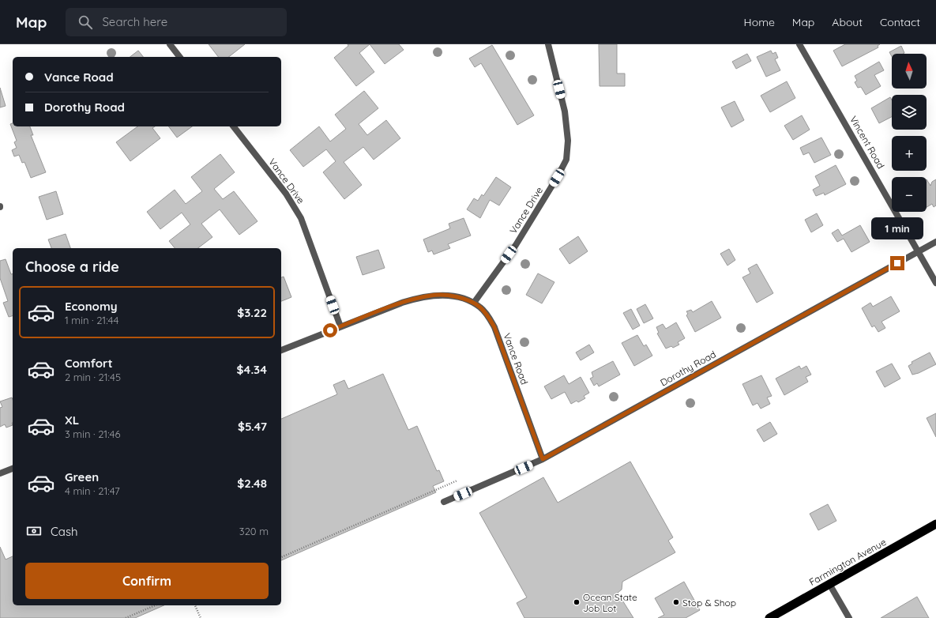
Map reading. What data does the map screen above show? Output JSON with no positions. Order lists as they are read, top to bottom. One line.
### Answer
{"streets":{"highway":["Farmington Avenue"],"street":["Vincent Road","Vance Drive","Vance Road","Dorothy Road"]},"crossings":[["Vincent Road","Dorothy Road"],["Vance Drive","Vance Road"],["Vance Road","Dorothy Road"]],"places":["Ocean State Job Lot","Stop & Shop"],"north":"top","page":{"header":"Map","search":"Search here","nav":["Home","Map","About","Contact"],"map_buttons":["+","−"],"banner":["Vance Road","Dorothy Road"],"bubble":"1 min","heading":"Choose a ride","list":[{"name":"Economy","note":"1 min · 21:44","value":"$3.22"},{"name":"Comfort","note":"2 min · 21:45","value":"$4.34"},{"name":"XL","note":"3 min · 21:46","value":"$5.47"},{"name":"Green","note":"4 min · 21:47","value":"$2.48"}],"pay":["Cash","320 m"],"buttons":"Confirm"}}
